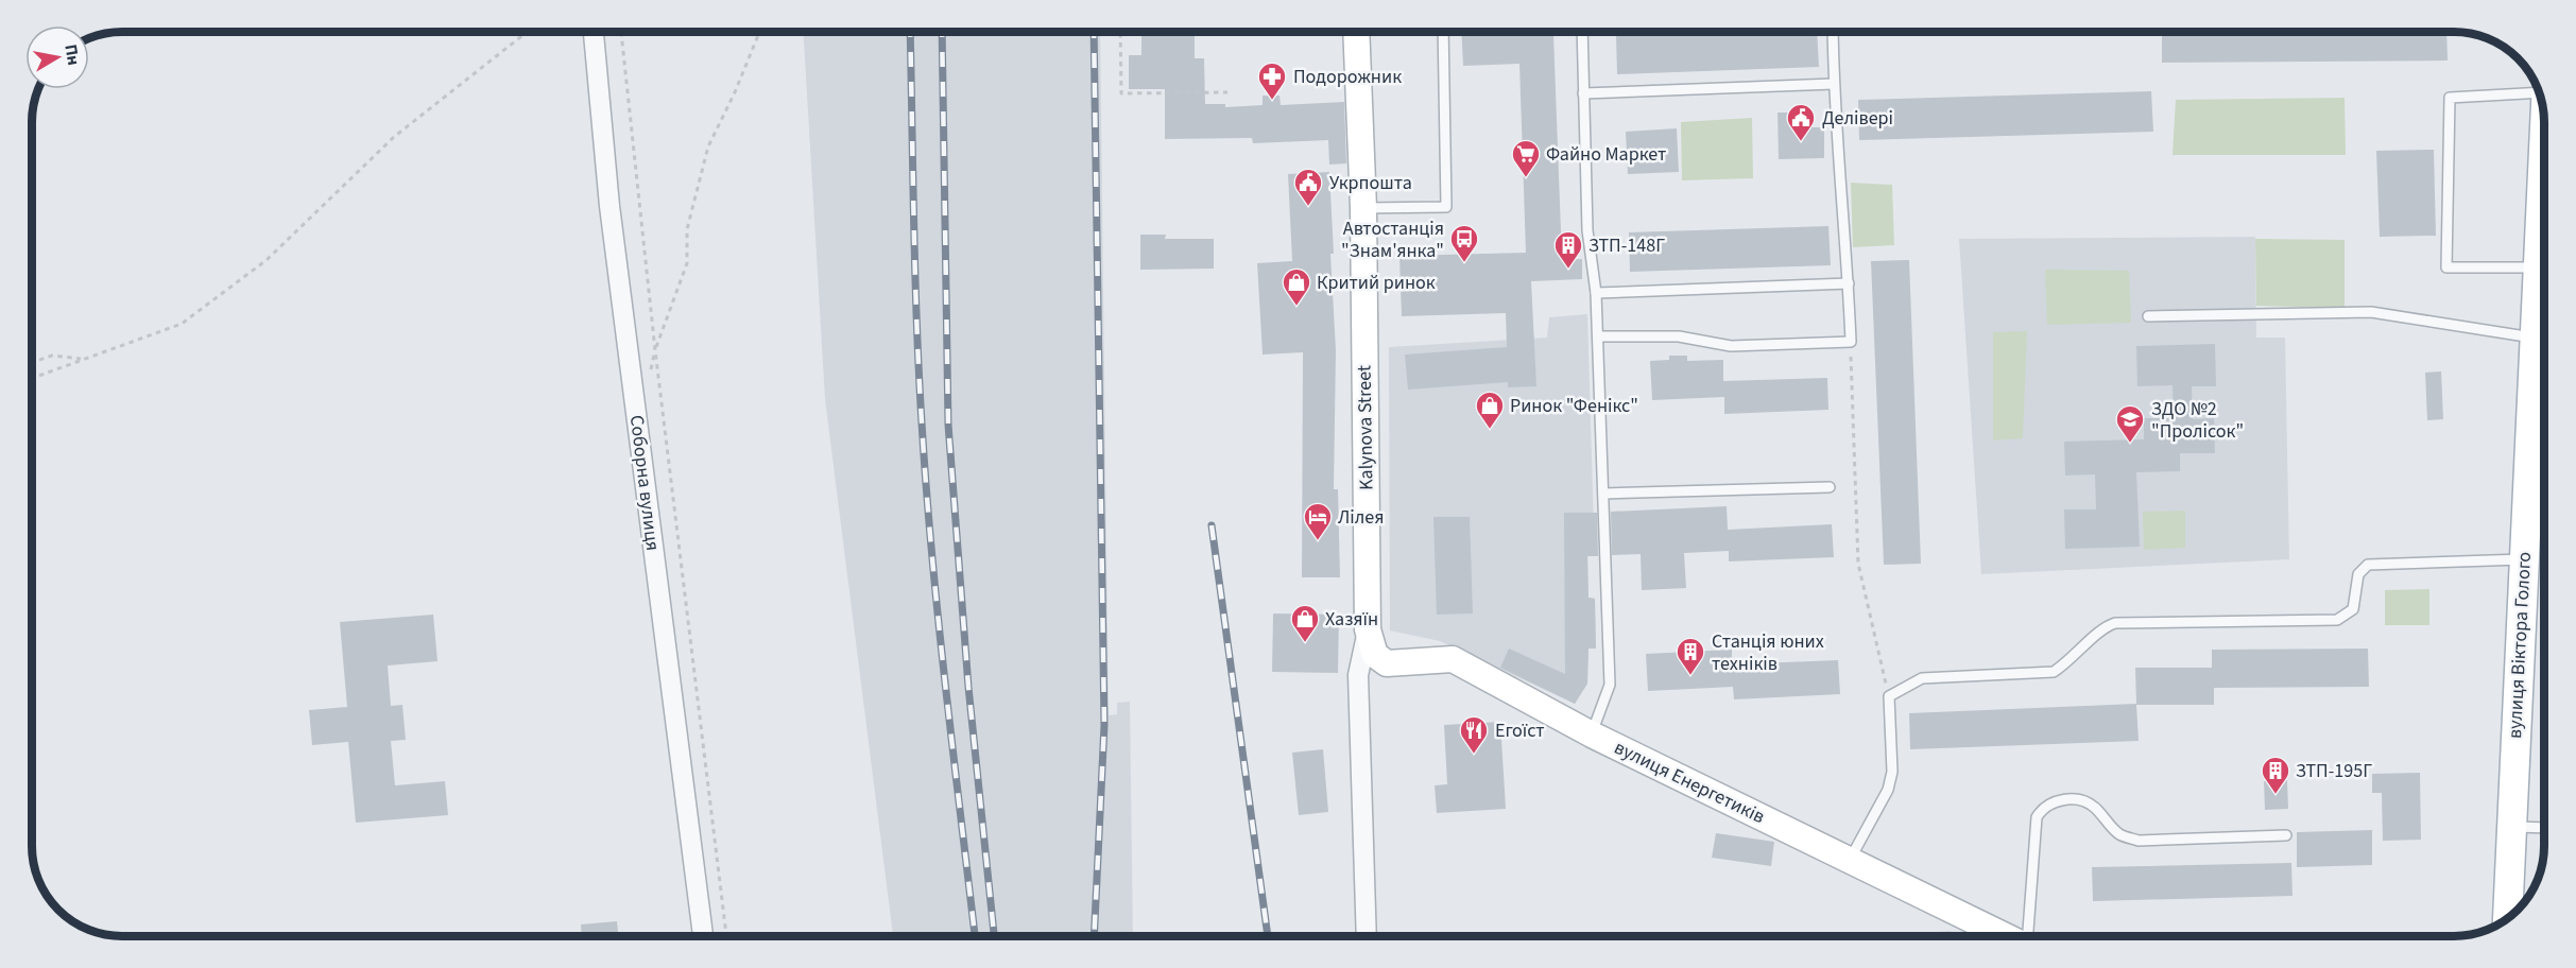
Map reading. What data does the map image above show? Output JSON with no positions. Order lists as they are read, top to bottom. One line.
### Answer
{"streets":{"main road":["вулиця Віктора Голого"],"street":["Kalynova Street","Соборна вулиця","вулиця Енергетиків"]},"crossings":[["Kalynova Street","вулиця Енергетиків"]],"places":{"pharmacy":["Подорожник"],"public building":["Делівері","Укрпошта"],"supermarket":["Файно Маркет"],"bus stop":["Автостанція \"Знам'янка\""],"building":["ЗТП-148Г","Станція юних техніків","ЗТП-195Г"],"shop":["Критий ринок","Ринок \"Фенікс\"","Хазяїн"],"school or university":["ЗДО №2 \"Пролісок\""],"hotel":["Лілея"],"restaurant":["Егоїст"]},"north":"right"}
